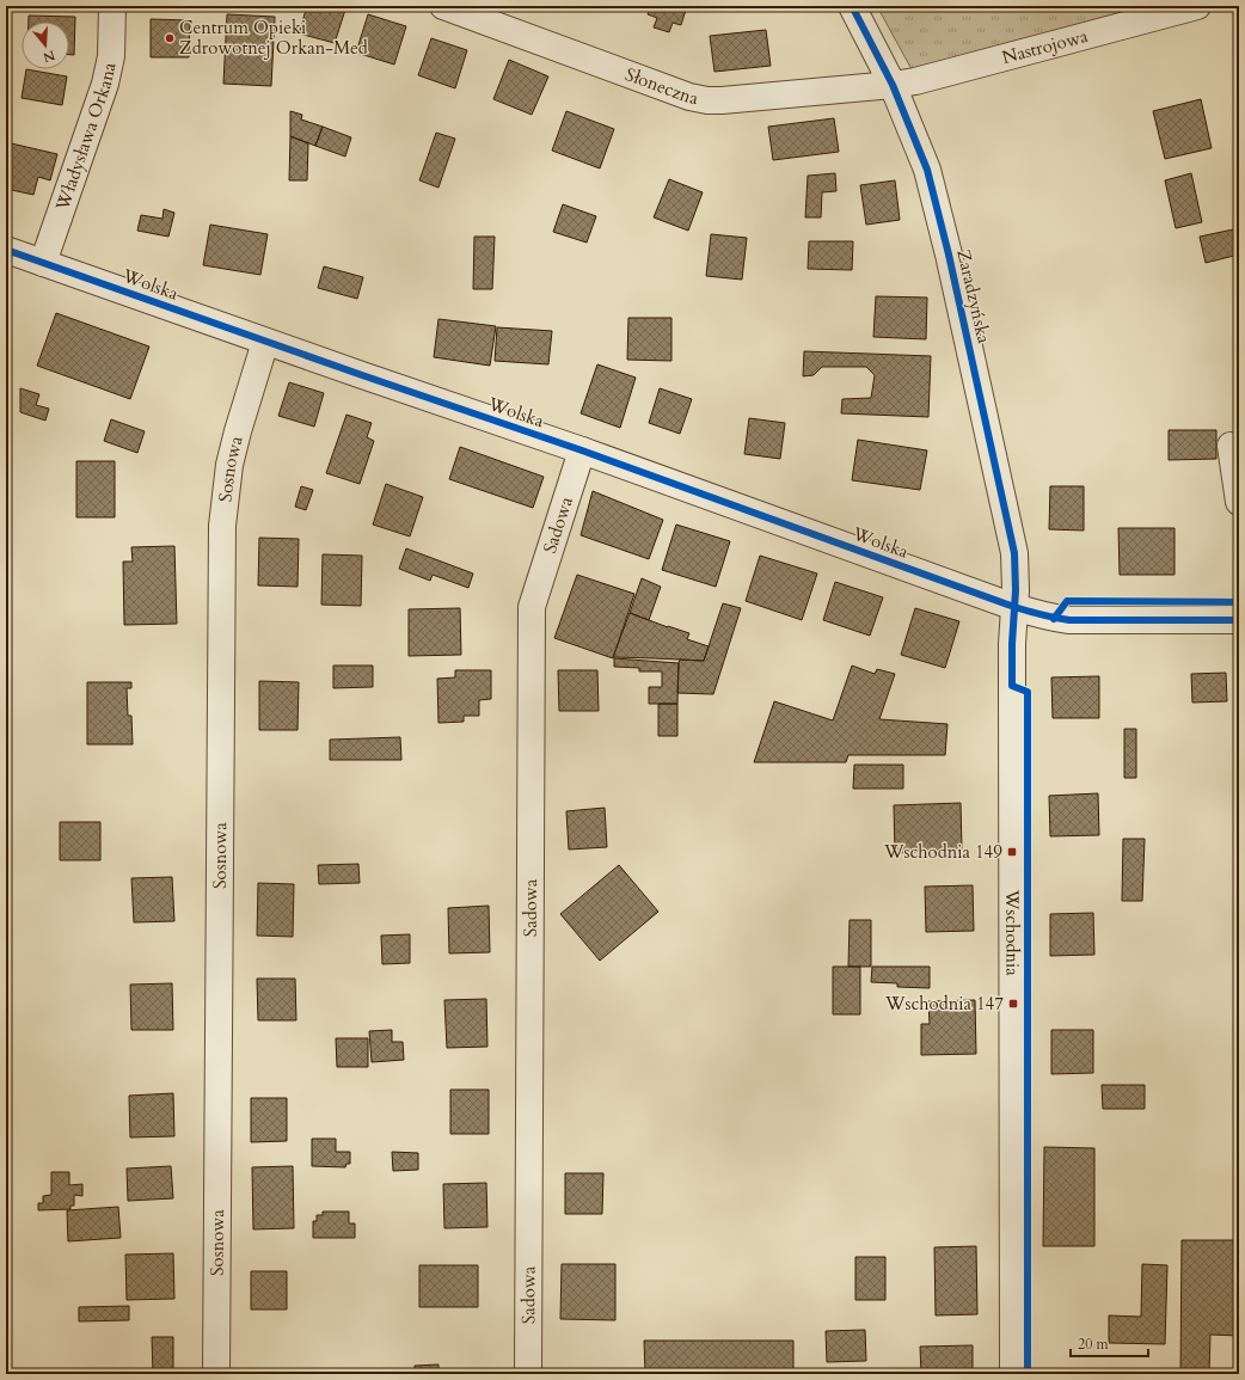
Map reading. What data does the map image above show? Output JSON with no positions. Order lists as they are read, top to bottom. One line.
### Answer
{"streets":{"street":["Nastrojowa","Słoneczna","Władysława Orkana","Wolska","Zaradzyńska","Sosnowa","Sadowa","Wschodnia"]},"crossings":[["Nastrojowa","Słoneczna"],["Nastrojowa","Zaradzyńska"],["Słoneczna","Zaradzyńska"],["Władysława Orkana","Wolska"],["Wolska","Zaradzyńska"],["Wolska","Sosnowa"],["Wolska","Sadowa"],["Wolska","Wschodnia"],["Zaradzyńska","Wschodnia"]],"places":{"other":["Centrum Opieki Zdrowotnej Orkan-Med"],"transit":["Wschodnia 149","Wschodnia 147"]},"scale_bar":"20 m","north":"bottom"}
